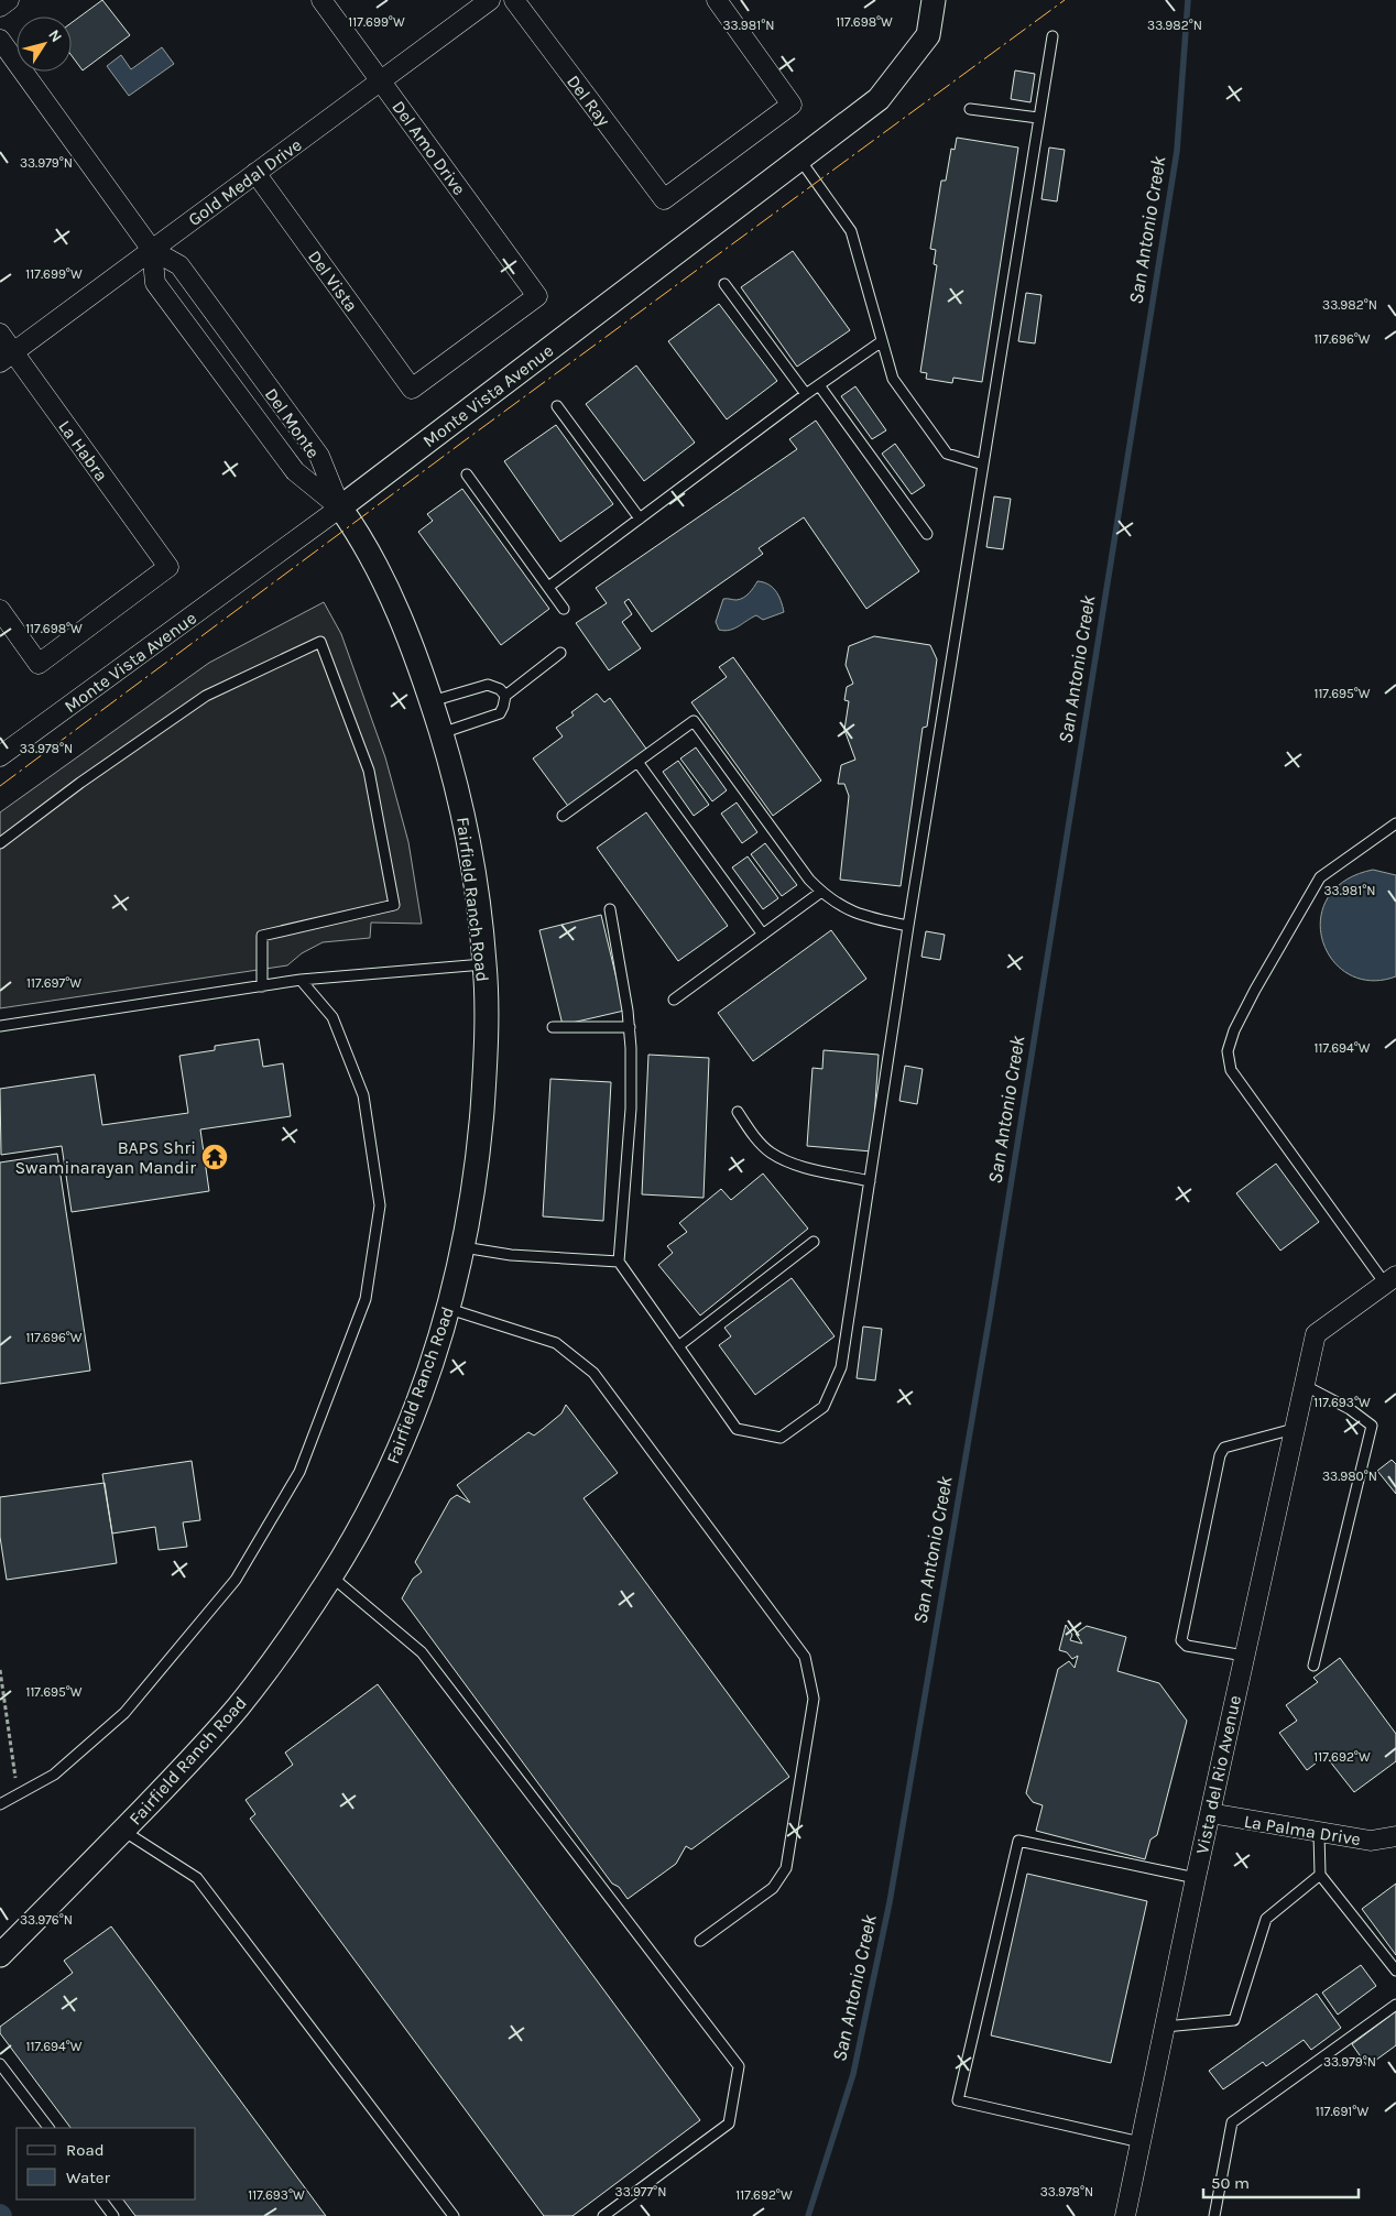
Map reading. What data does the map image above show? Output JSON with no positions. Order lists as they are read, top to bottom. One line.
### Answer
{"streets":{"street":["Del Ray","Del Amo Drive","Gold Medal Drive","Del Vista","Monte Vista Avenue","Del Monte","La Habra","Fairfield Ranch Road","Vista del Rio Avenue","La Palma Drive"]},"crossings":[["Del Amo Drive","Gold Medal Drive"],["Del Amo Drive","Del Vista"],["Gold Medal Drive","Del Vista"],["Gold Medal Drive","Del Monte"],["Gold Medal Drive","La Habra"],["Monte Vista Avenue","Del Monte"],["Monte Vista Avenue","Fairfield Ranch Road"],["Del Monte","Fairfield Ranch Road"],["Vista del Rio Avenue","La Palma Drive"]],"water":["San Antonio Creek"],"places":{"temple":["BAPS Shri Swaminarayan Mandir"]},"legend":["Road","Water"],"scale_bar":"50 m","north":"top right","coordinates":["117.699°W","117.698°W","33.981°N","33.982°N","33.979°N","117.696°W","117.695°W","33.978°N","117.697°W","117.694°W","117.693°W","33.980°N","117.692°W","33.976°N","117.691°W","33.977°N"]}
